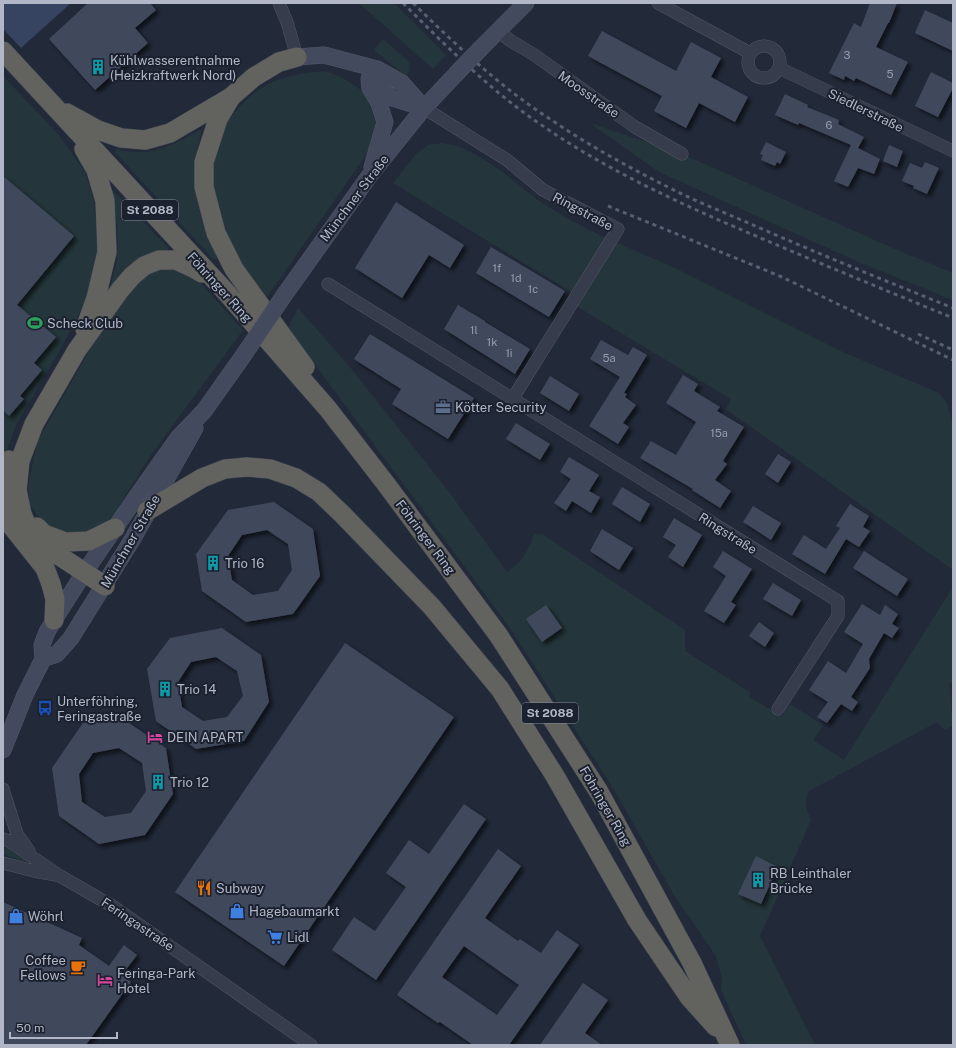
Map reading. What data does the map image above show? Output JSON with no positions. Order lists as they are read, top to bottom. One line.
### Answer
{"streets":{"highway":["St 2088","Föhringer Ring"],"main road":["Münchner Straße"],"street":["Moosstraße","Siedlerstraße","Ringstraße","Feringastraße"]},"crossings":[["Moosstraße","Münchner Straße"],["Münchner Straße","Ringstraße"]],"places":{"building":["Kühlwasserentnahme (Heizkraftwerk Nord)","Trio 16","Trio 14","Trio 12","RB Leinthaler Brücke"],"sports":["Scheck Club"],"office":["Kötter Security"],"bus stop":["Unterföhring, Feringastraße"],"hotel":["DEIN APART","Feringa-Park Hotel"],"restaurant":["Subway"],"shop":["Hagebaumarkt","Wöhrl"],"supermarket":["Lidl"],"cafe":["Coffee Fellows"]},"house_numbers":["3","5","6","1f","1d","1c","1l","1k","1i","5a","15a"],"scale_bar":"50 m"}
